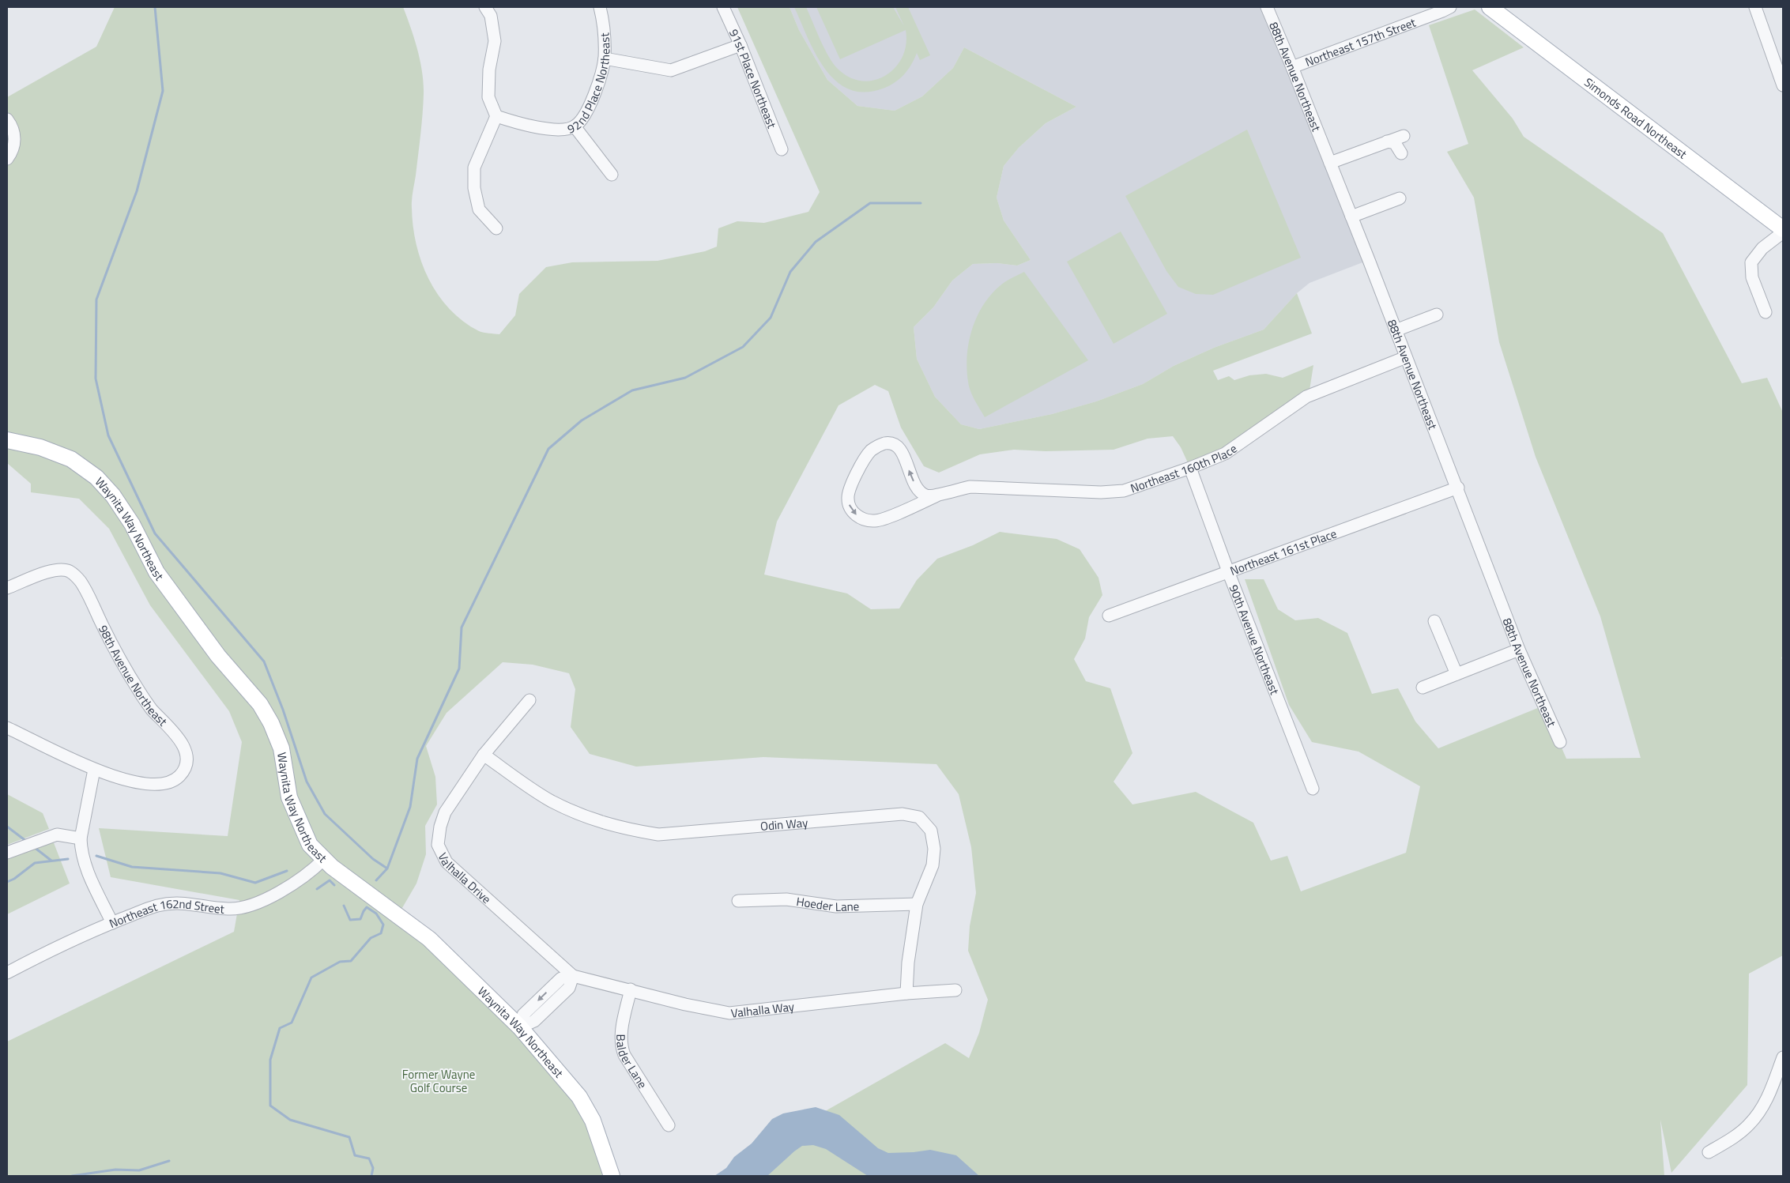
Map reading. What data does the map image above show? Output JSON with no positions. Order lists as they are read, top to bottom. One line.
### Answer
{"streets":{"main road":["Simonds Road Northeast","Waynita Way Northeast"],"street":["Northeast 157th Street","88th Avenue Northeast","92nd Place Northeast","91st Place Northeast","Northeast 160th Place","Northeast 161st Place","90th Avenue Northeast","98th Avenue Northeast","Odin Way","Valhalla Drive","Hoeder Lane","Northeast 162nd Street","Valhalla Way","Balder Lane"]},"crossings":[["Northeast 157th Street","88th Avenue Northeast"],["88th Avenue Northeast","Northeast 160th Place"],["88th Avenue Northeast","Northeast 161st Place"],["Northeast 160th Place","90th Avenue Northeast"],["Waynita Way Northeast","Northeast 162nd Street"],["Northeast 161st Place","90th Avenue Northeast"],["Odin Way","Valhalla Drive"],["Odin Way","Hoeder Lane"],["Odin Way","Valhalla Way"],["Valhalla Drive","Valhalla Way"],["Valhalla Way","Balder Lane"]],"parks":["Former Wayne Golf Course"]}
